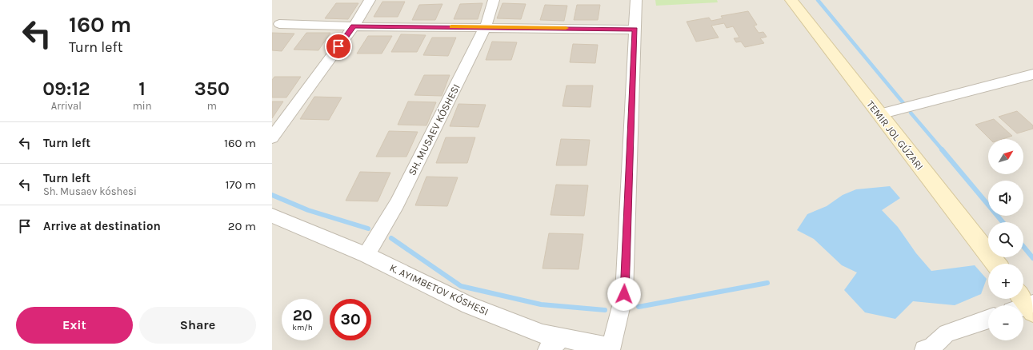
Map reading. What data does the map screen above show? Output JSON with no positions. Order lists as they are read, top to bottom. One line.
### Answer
{"streets":{"street":["SH. MUSAEV KÓSHESI"]},"north":"top right","page":{"turn":["160 m","Turn left"],"eta":["09:12","Arrival","1","min","350","m"],"list":[{"name":"Turn left","value":"160 m"},{"name":"Turn left","note":"Sh. Musaev kóshesi","value":"170 m"},{"name":"Arrive at destination","value":"20 m"}],"map_buttons":["+","−"],"speed":"20 km/h","limit":"30","buttons":["Exit","Share"]}}
